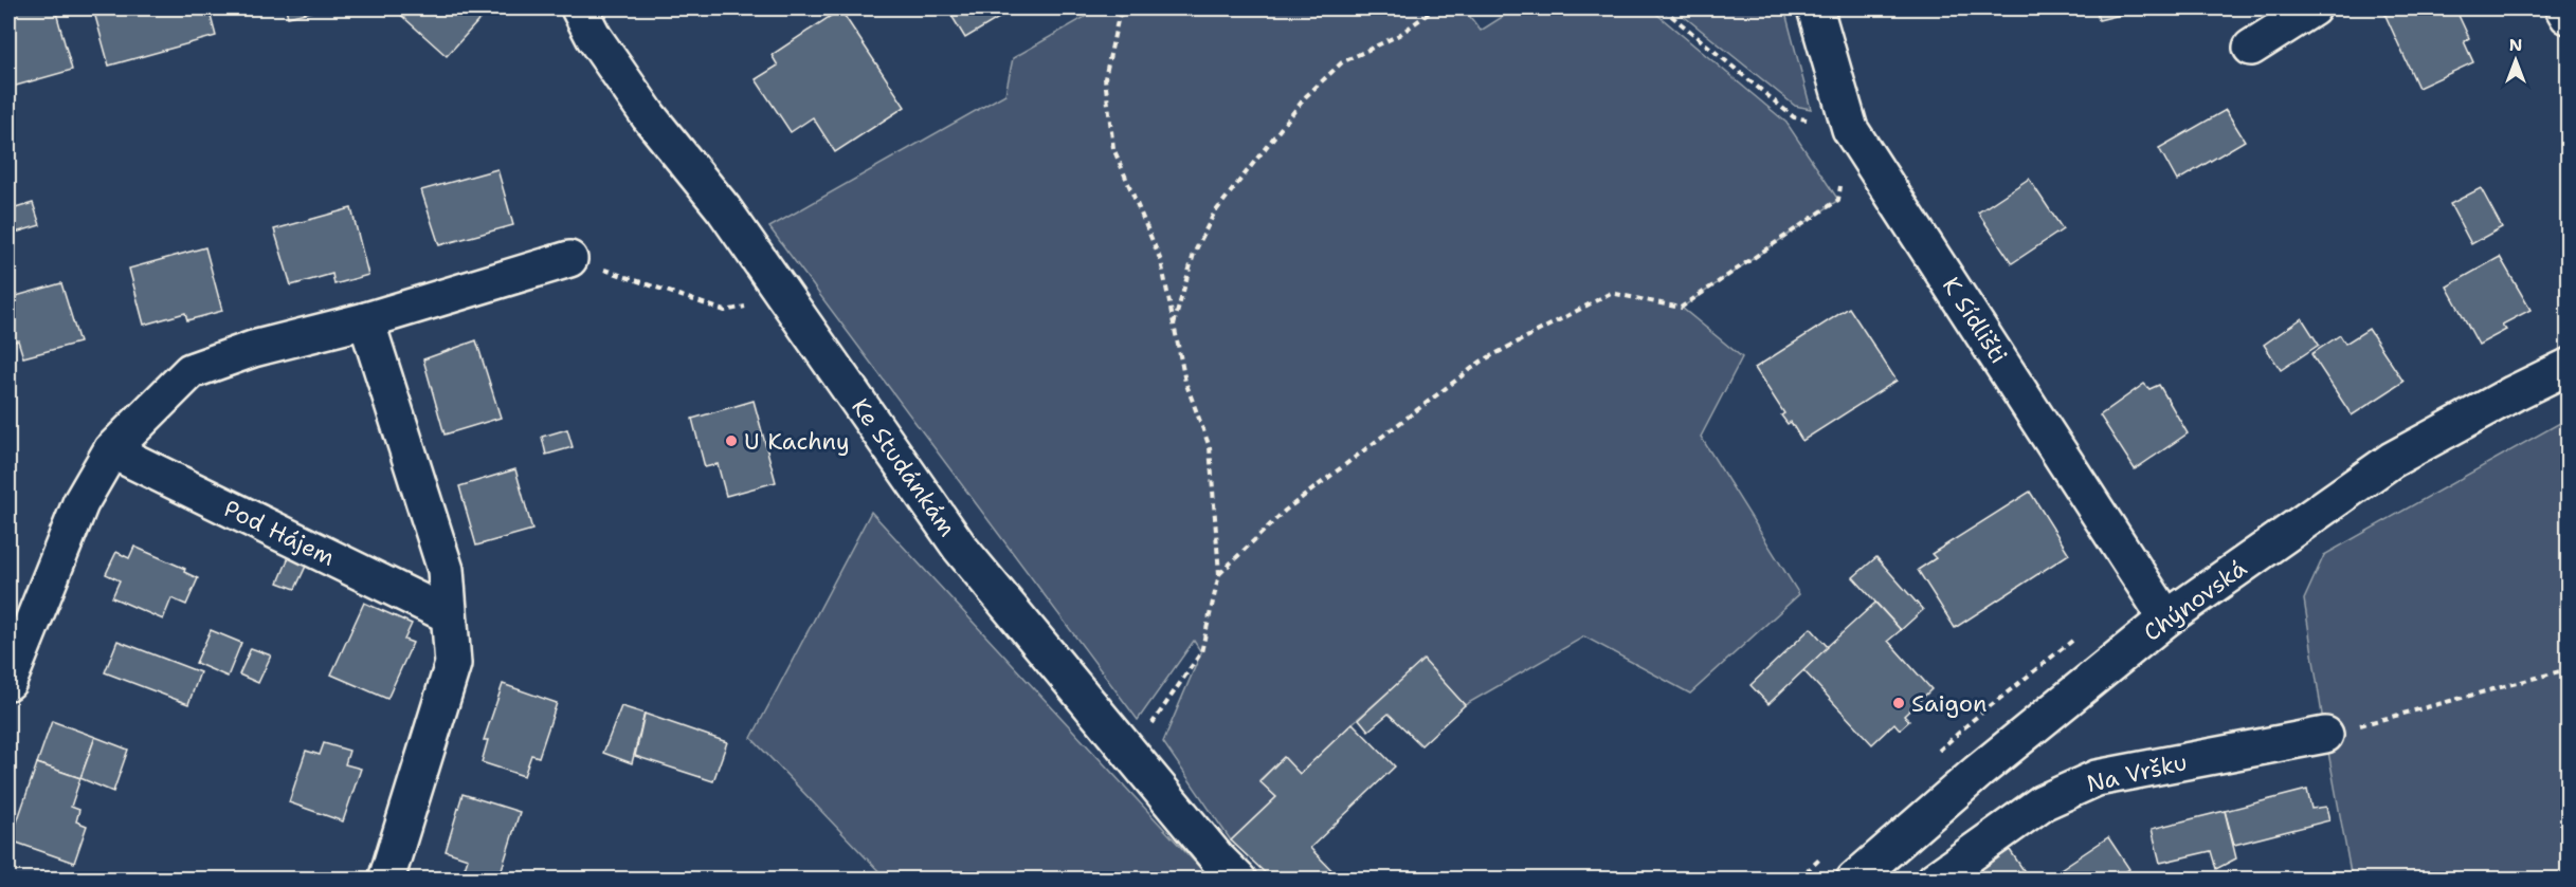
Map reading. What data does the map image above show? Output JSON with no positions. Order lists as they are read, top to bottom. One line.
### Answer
{"streets":{"street":["K Sídlišti","Ke Studánkám","Pod Hájem","Chýnovská","Na Vršku"]},"crossings":[["K Sídlišti","Chýnovská"]],"places":["U Kachny","Saigon"],"north":"top"}
